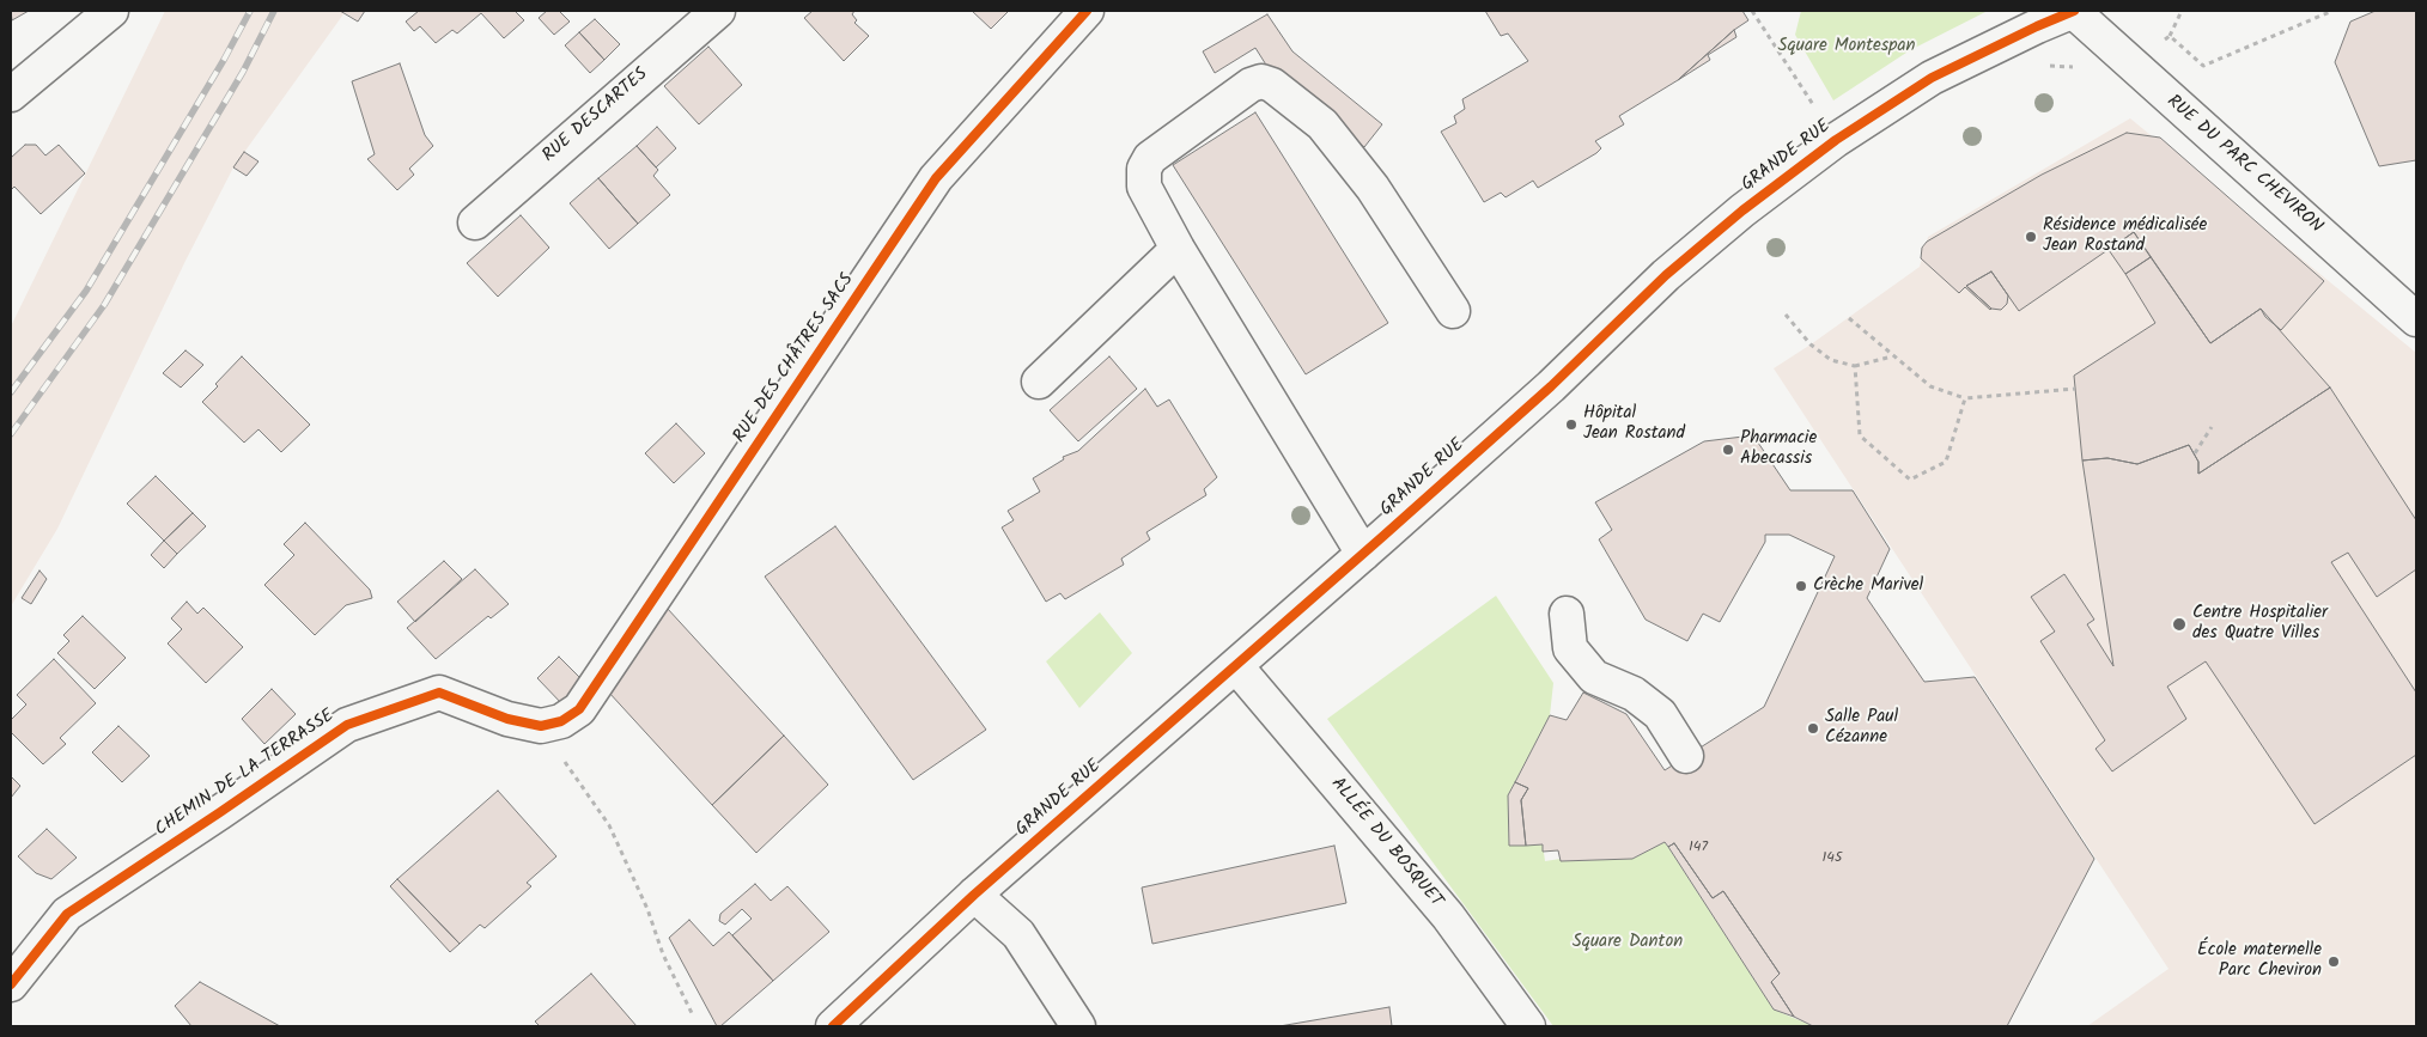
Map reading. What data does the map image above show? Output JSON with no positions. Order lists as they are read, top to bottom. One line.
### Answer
{"streets":{"street":["RUE DESCARTES","GRANDE RUE","RUE DU PARC CHEVIRON","RUE DES CHÂTRES SACS","CHEMIN DE LA TERRASSE","ALLÉE DU BOSQUET"]},"crossings":[["GRANDE RUE","RUE DU PARC CHEVIRON"],["GRANDE RUE","ALLÉE DU BOSQUET"],["RUE DES CHÂTRES SACS","CHEMIN DE LA TERRASSE"]],"parks":["Square Montespan","Square Danton"],"places":["Résidence médicalisée Jean Rostand","Hôpital Jean Rostand","Pharmacie Abecassis","Crèche Marivel","Centre Hospitalier des Quatre Villes","Salle Paul Cézanne","École maternelle Parc Cheviron"],"house_numbers":["147","145"]}
